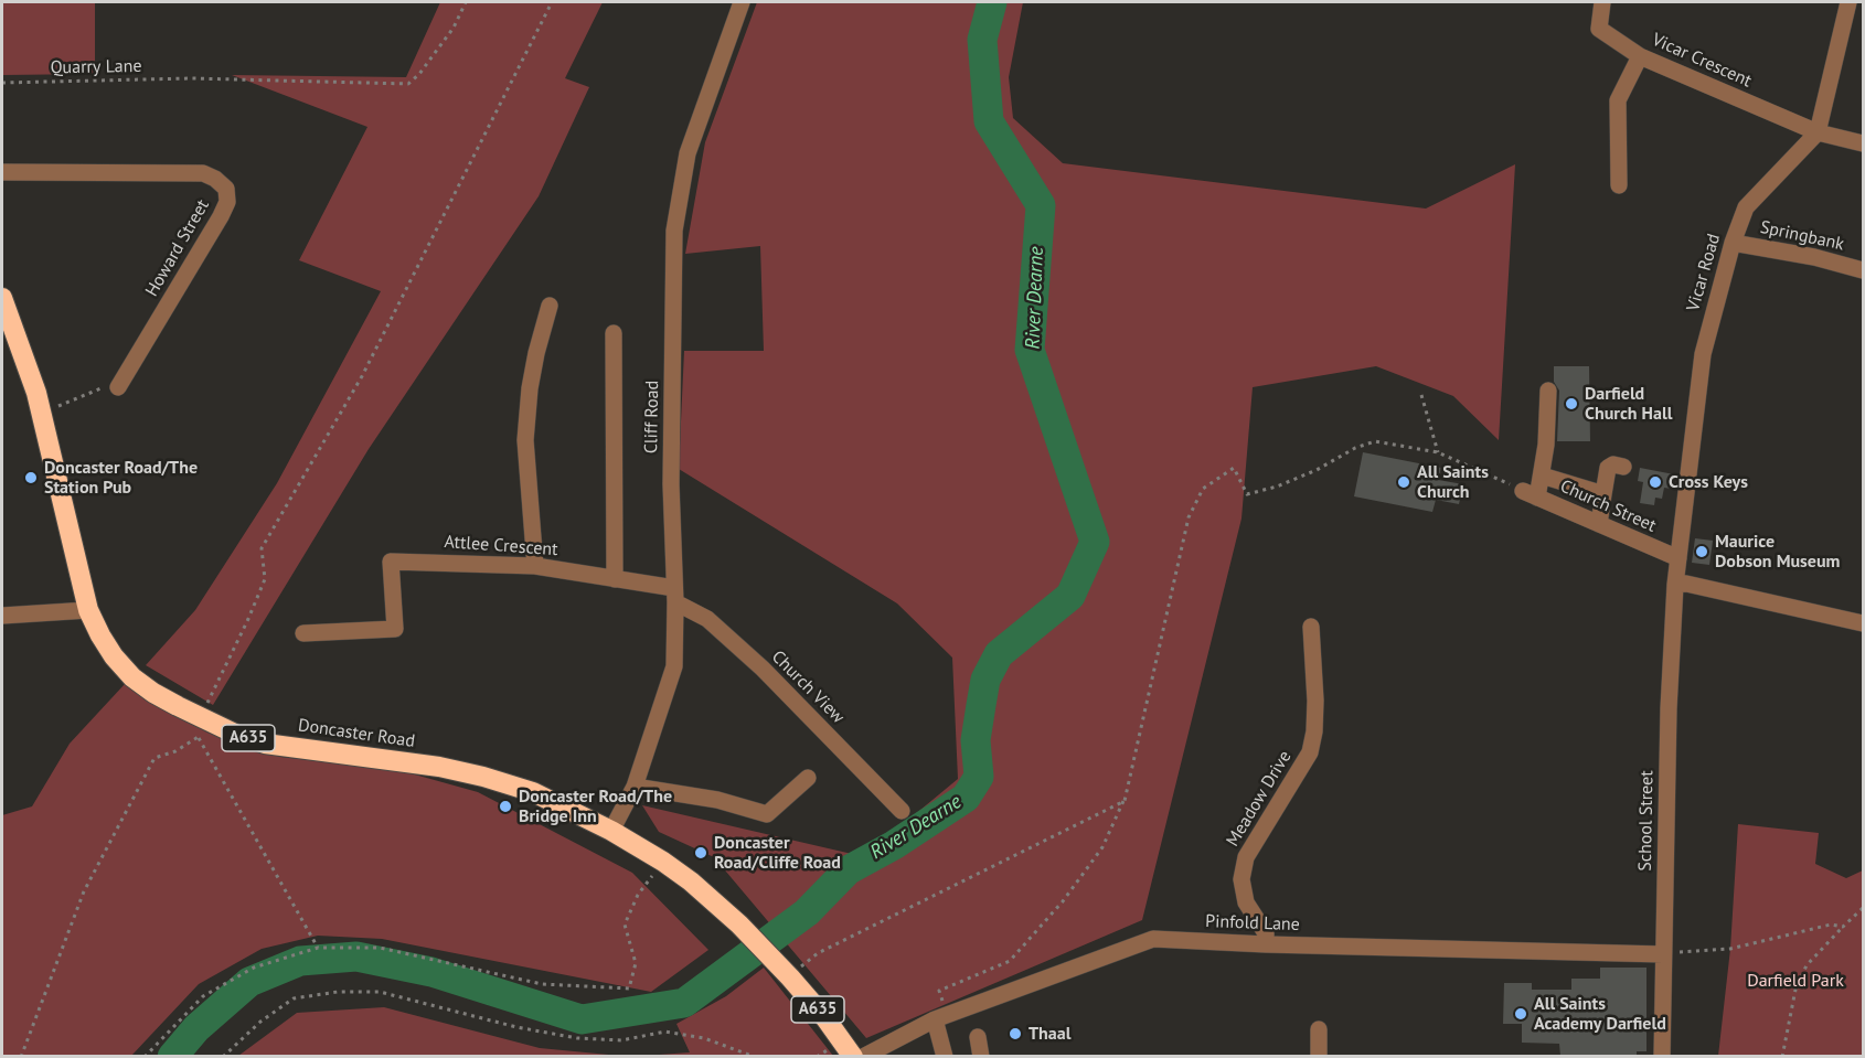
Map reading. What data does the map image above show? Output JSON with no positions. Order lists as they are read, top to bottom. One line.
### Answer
{"streets":{"highway":["Doncaster Road","A635"],"street":["Vicar Crescent","Springbank","Howard Street","Vicar Road","Cliff Road","Church Street","Attlee Crescent","Church View","Meadow Drive","School Street","Pinfold Lane"],"path":["Quarry Lane"]},"crossings":[["Vicar Crescent","Vicar Road"],["Springbank","Vicar Road"],["Vicar Road","Church Street"],["Vicar Road","School Street"],["Cliff Road","Attlee Crescent"],["Cliff Road","Church View"],["Cliff Road","Doncaster Road"],["Attlee Crescent","Church View"],["Meadow Drive","Pinfold Lane"],["School Street","Pinfold Lane"]],"water":["River Dearne"],"parks":["Darfield Park"],"places":["Darfield Church Hall","Doncaster Road/The Station Pub","All Saints Church","Cross Keys","Maurice Dobson Museum","Doncaster Road/The Bridge Inn","Doncaster Road/Cliffe Road","All Saints Academy Darfield","Thaal"]}
